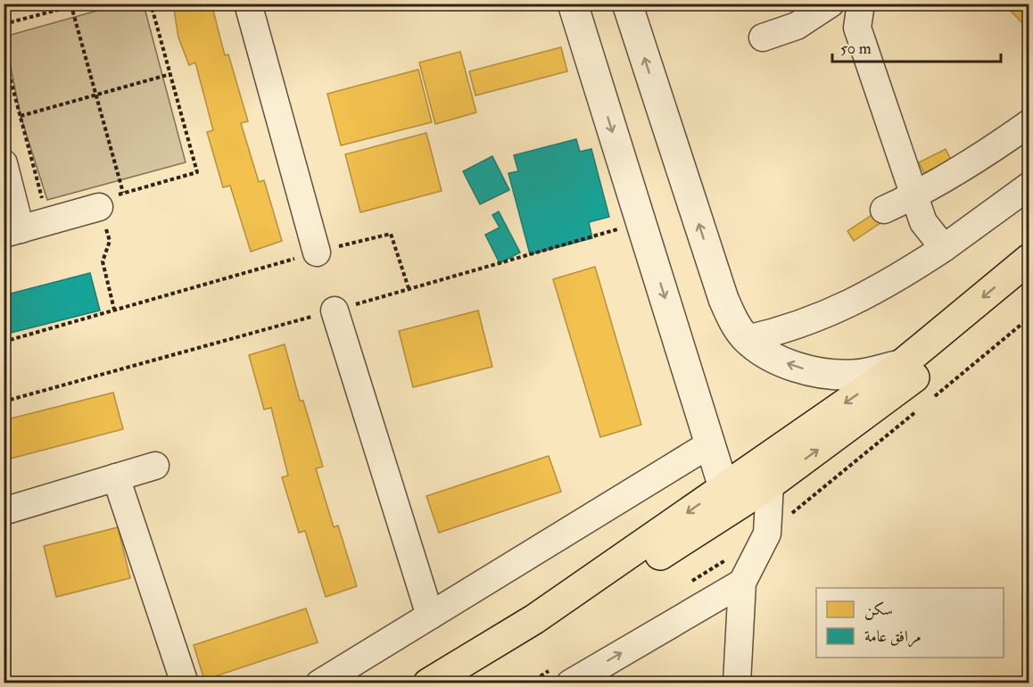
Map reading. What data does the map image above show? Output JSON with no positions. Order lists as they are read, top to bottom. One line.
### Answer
{"legend":["سكن","مرافق عامة"],"scale_bar":"50 m"}
